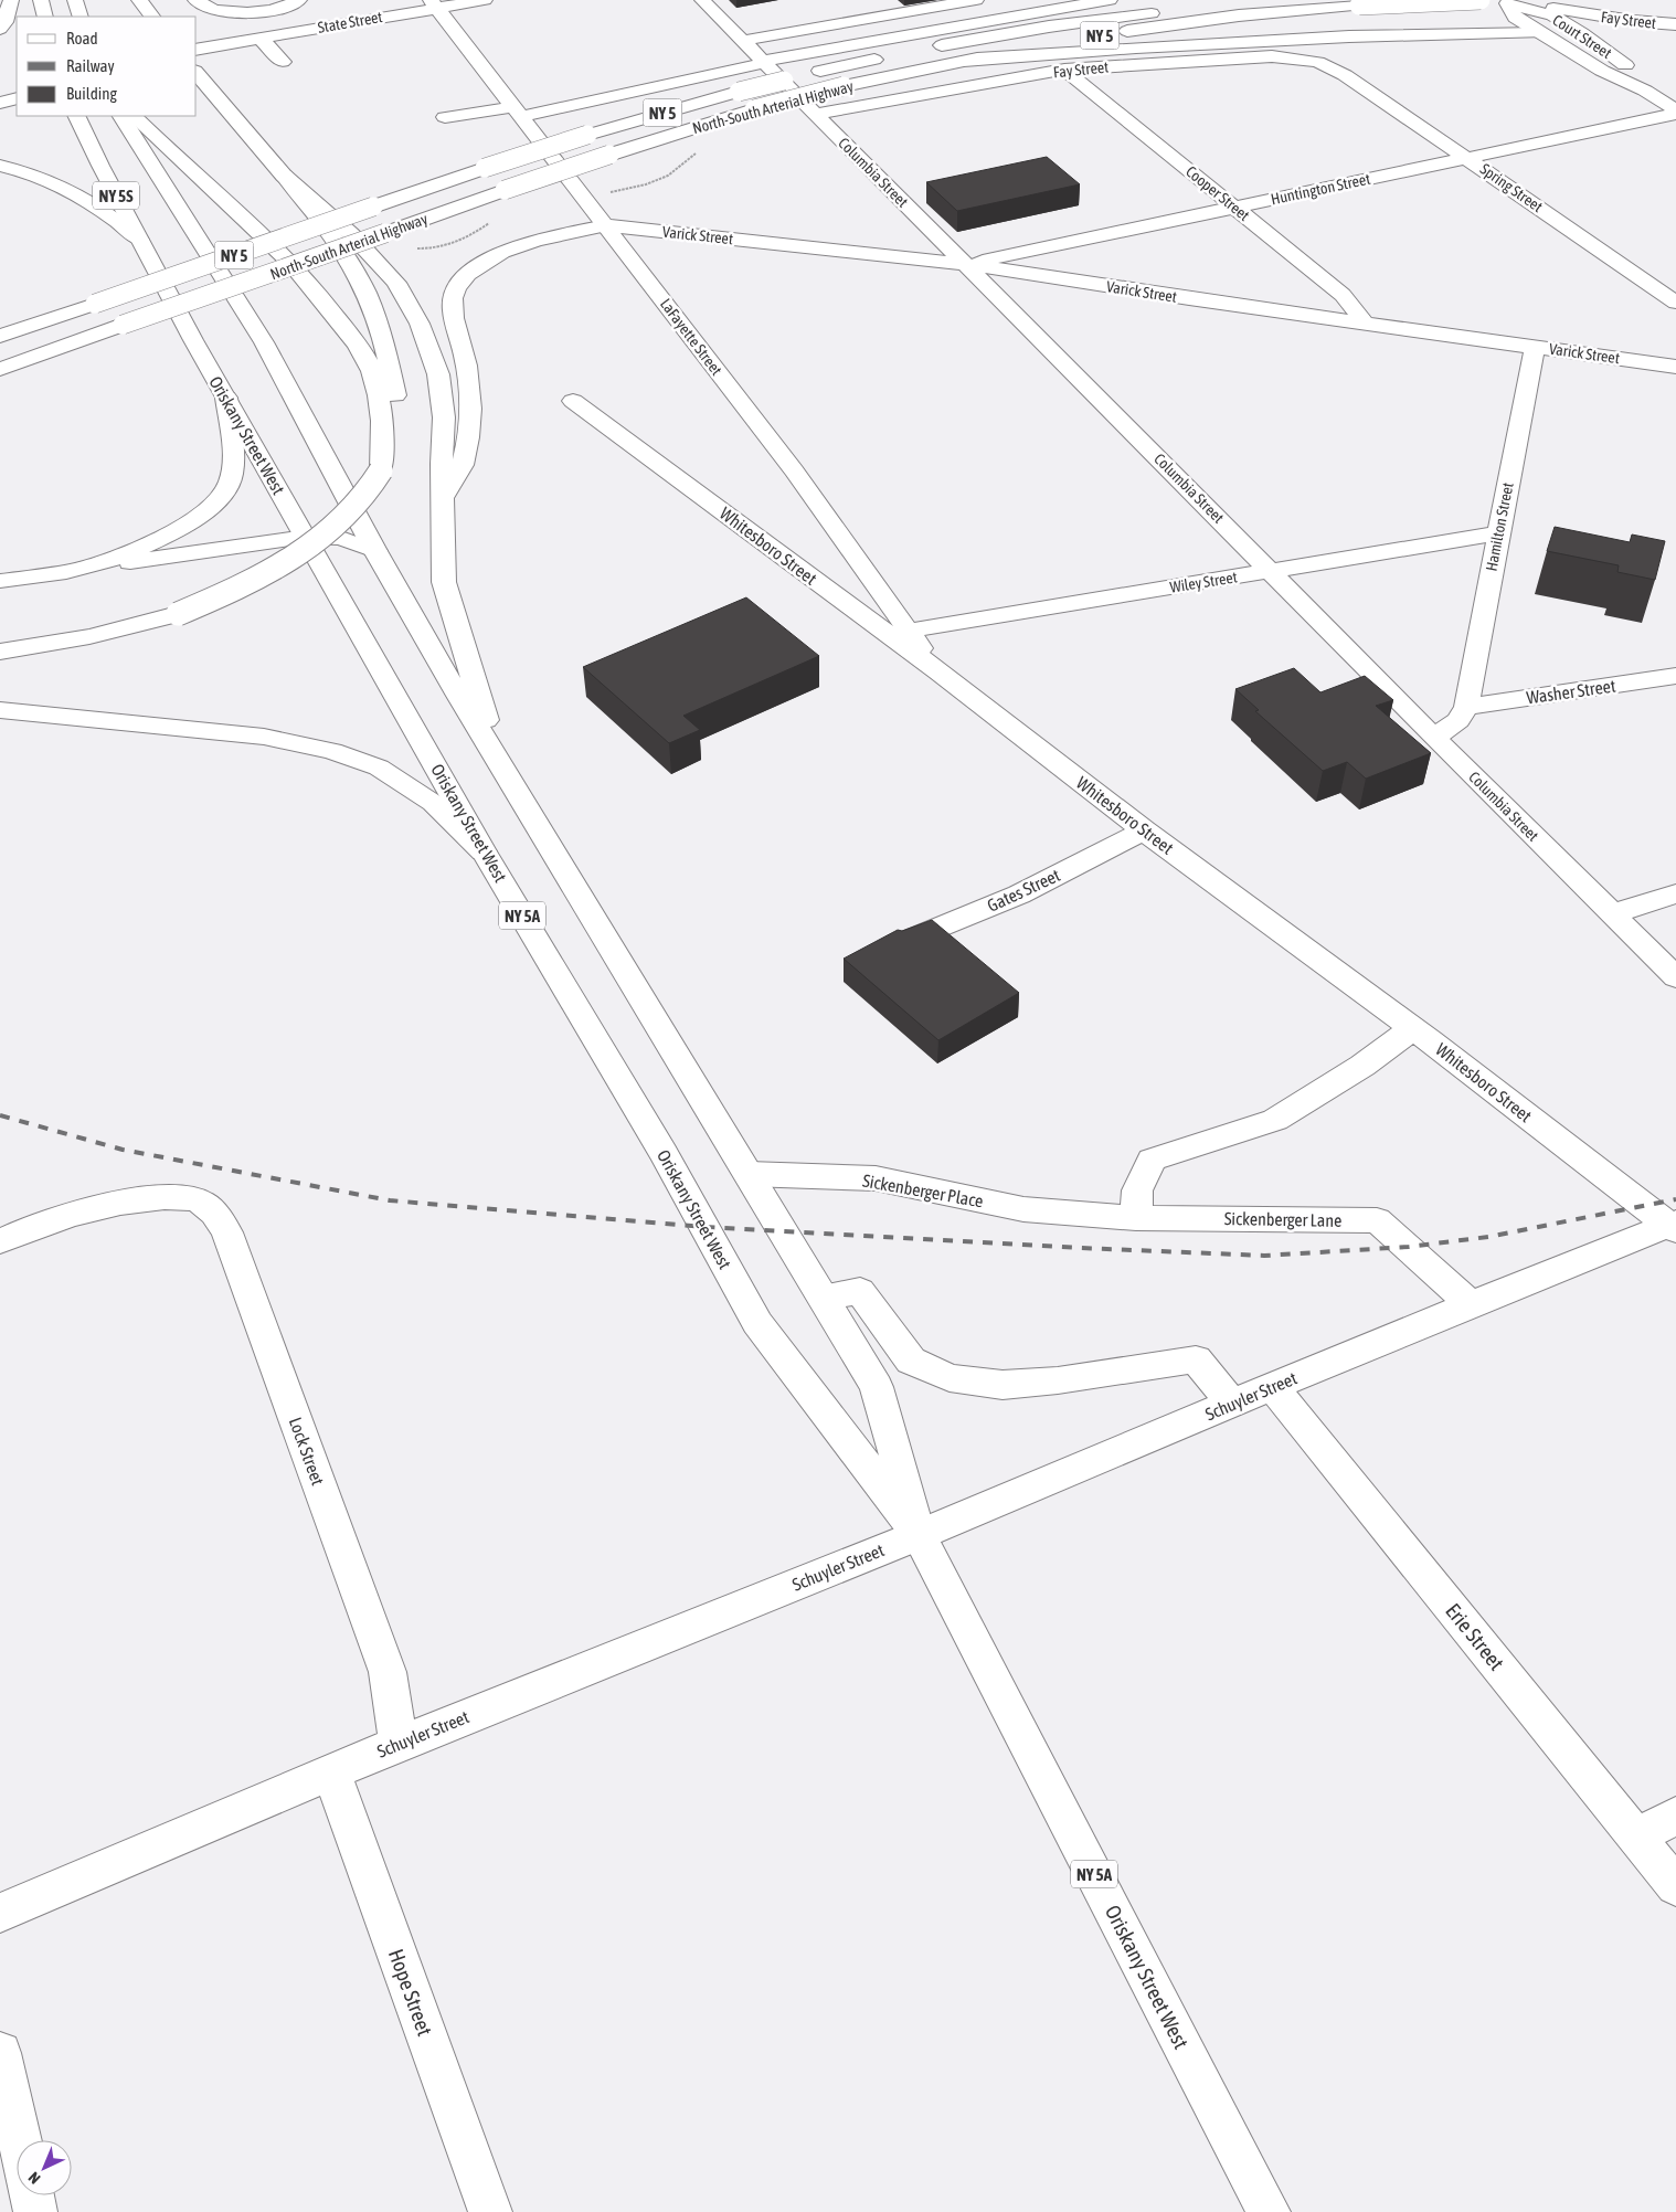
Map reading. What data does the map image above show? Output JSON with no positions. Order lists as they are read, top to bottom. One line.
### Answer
{"streets":{"main road":["Fay Street","State Street","NY 5","Court Street","North-South Arterial Highway","Columbia Street","Spring Street","Huntington Street","Cooper Street","NY 5S","Varick Street","LaFayette Street","Oriskany Street West","Hamilton Street","Whitesboro Street","Wiley Street","Washer Street","Gates Street","NY 5A","Sickenberger Place","Sickenberger Lane","Schuyler Street","Lock Street","Erie Street","Hope Street"]},"crossings":[["Fay Street","Court Street"],["Fay Street","Columbia Street"],["Fay Street","Spring Street"],["Fay Street","Cooper Street"],["State Street","LaFayette Street"],["Court Street","Huntington Street"],["Columbia Street","Huntington Street"],["Columbia Street","Varick Street"],["Columbia Street","Wiley Street"],["Spring Street","Huntington Street"],["Huntington Street","Cooper Street"],["Huntington Street","Varick Street"],["Cooper Street","Varick Street"],["Varick Street","LaFayette Street"],["Varick Street","Hamilton Street"],["LaFayette Street","Whitesboro Street"],["LaFayette Street","Wiley Street"],["Oriskany Street West","Sickenberger Place"],["Oriskany Street West","Schuyler Street"],["Hamilton Street","Wiley Street"],["Hamilton Street","Washer Street"],["Whitesboro Street","Gates Street"],["Whitesboro Street","Schuyler Street"],["Sickenberger Place","Sickenberger Lane"],["Sickenberger Lane","Schuyler Street"],["Schuyler Street","Lock Street"],["Schuyler Street","Erie Street"],["Schuyler Street","Hope Street"]],"legend":["Road","Railway","Building"],"north":"bottom left"}
